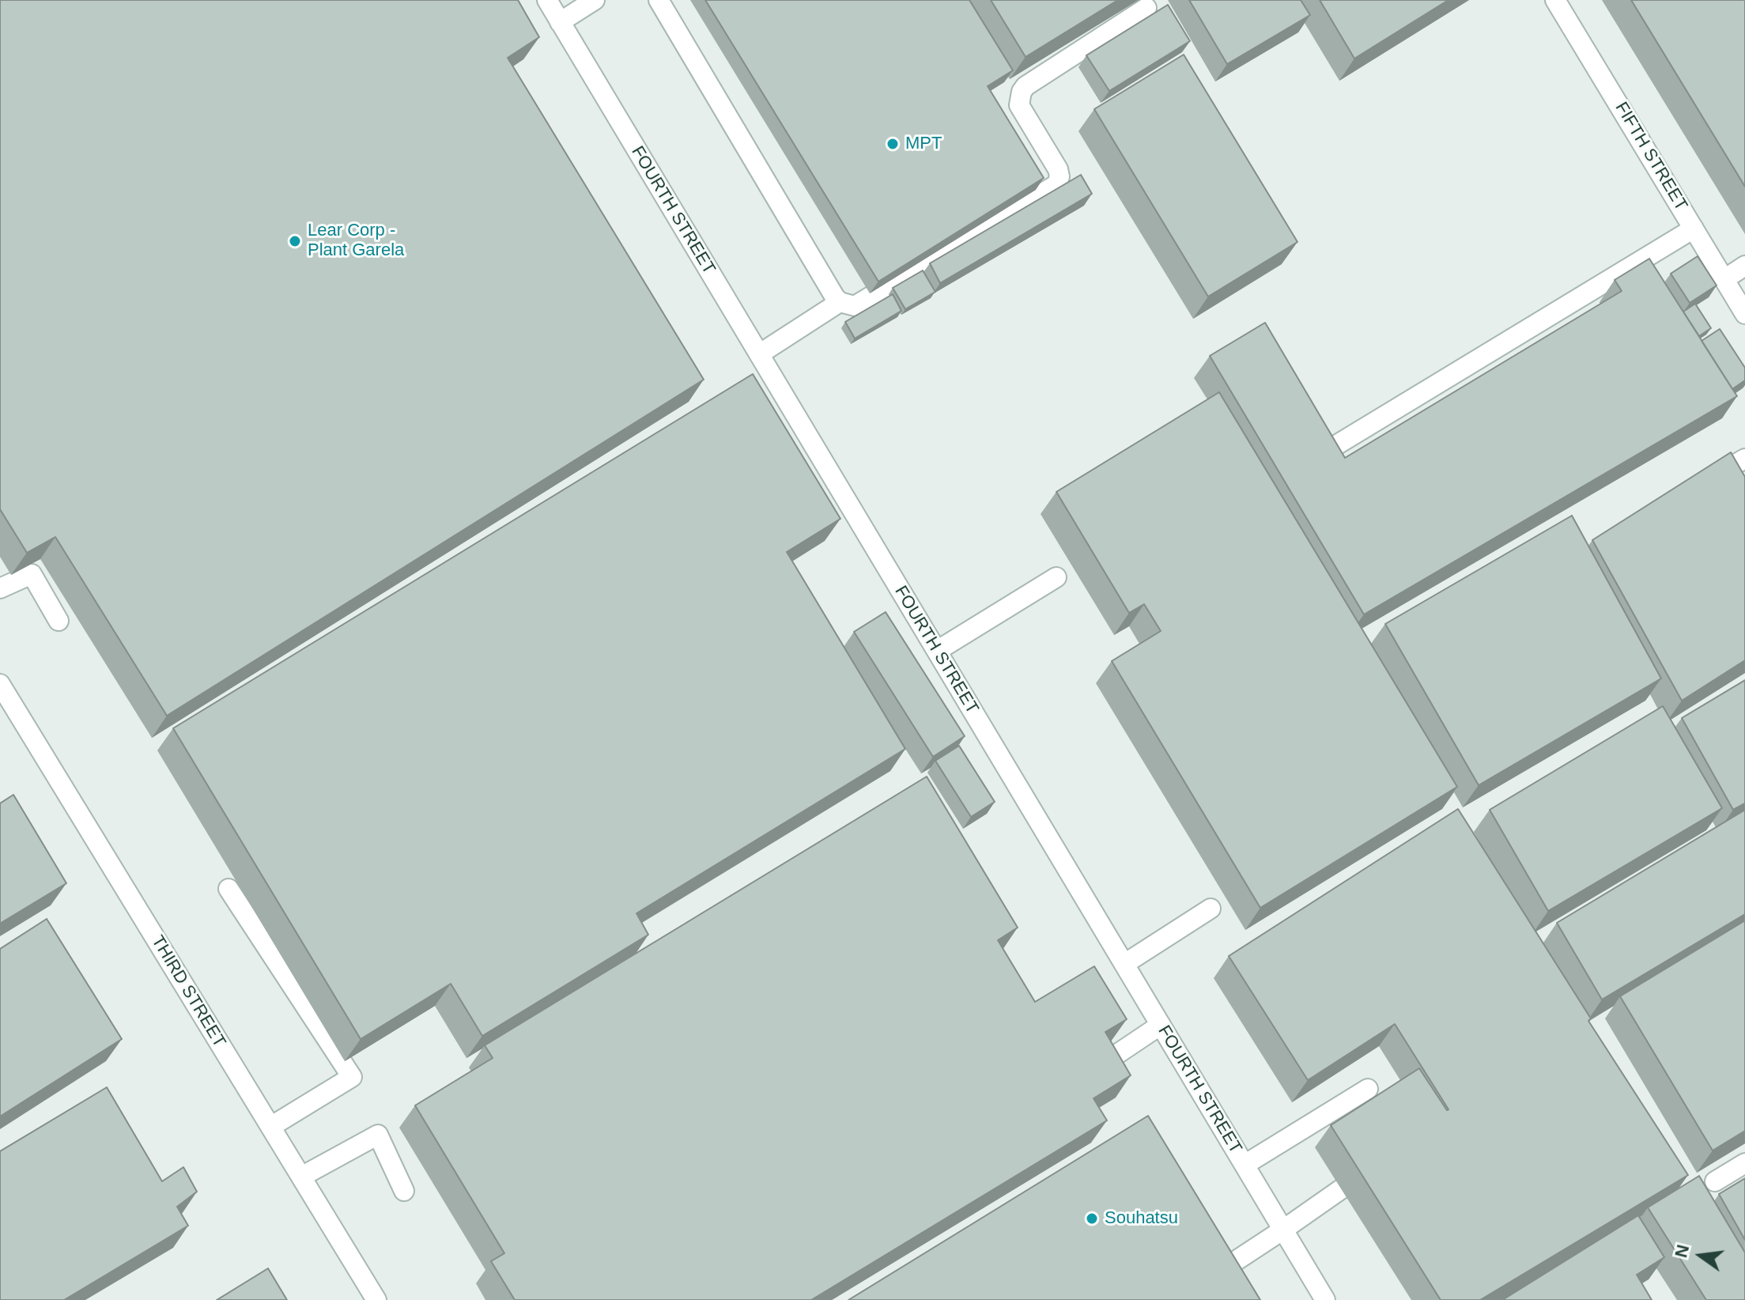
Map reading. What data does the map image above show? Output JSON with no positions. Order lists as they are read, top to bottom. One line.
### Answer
{"streets":{"street":["FIFTH STREET","FOURTH STREET","THIRD STREET"]},"places":["MPT","Lear Corp - Plant Garela","Souhatsu"],"north":"left"}
